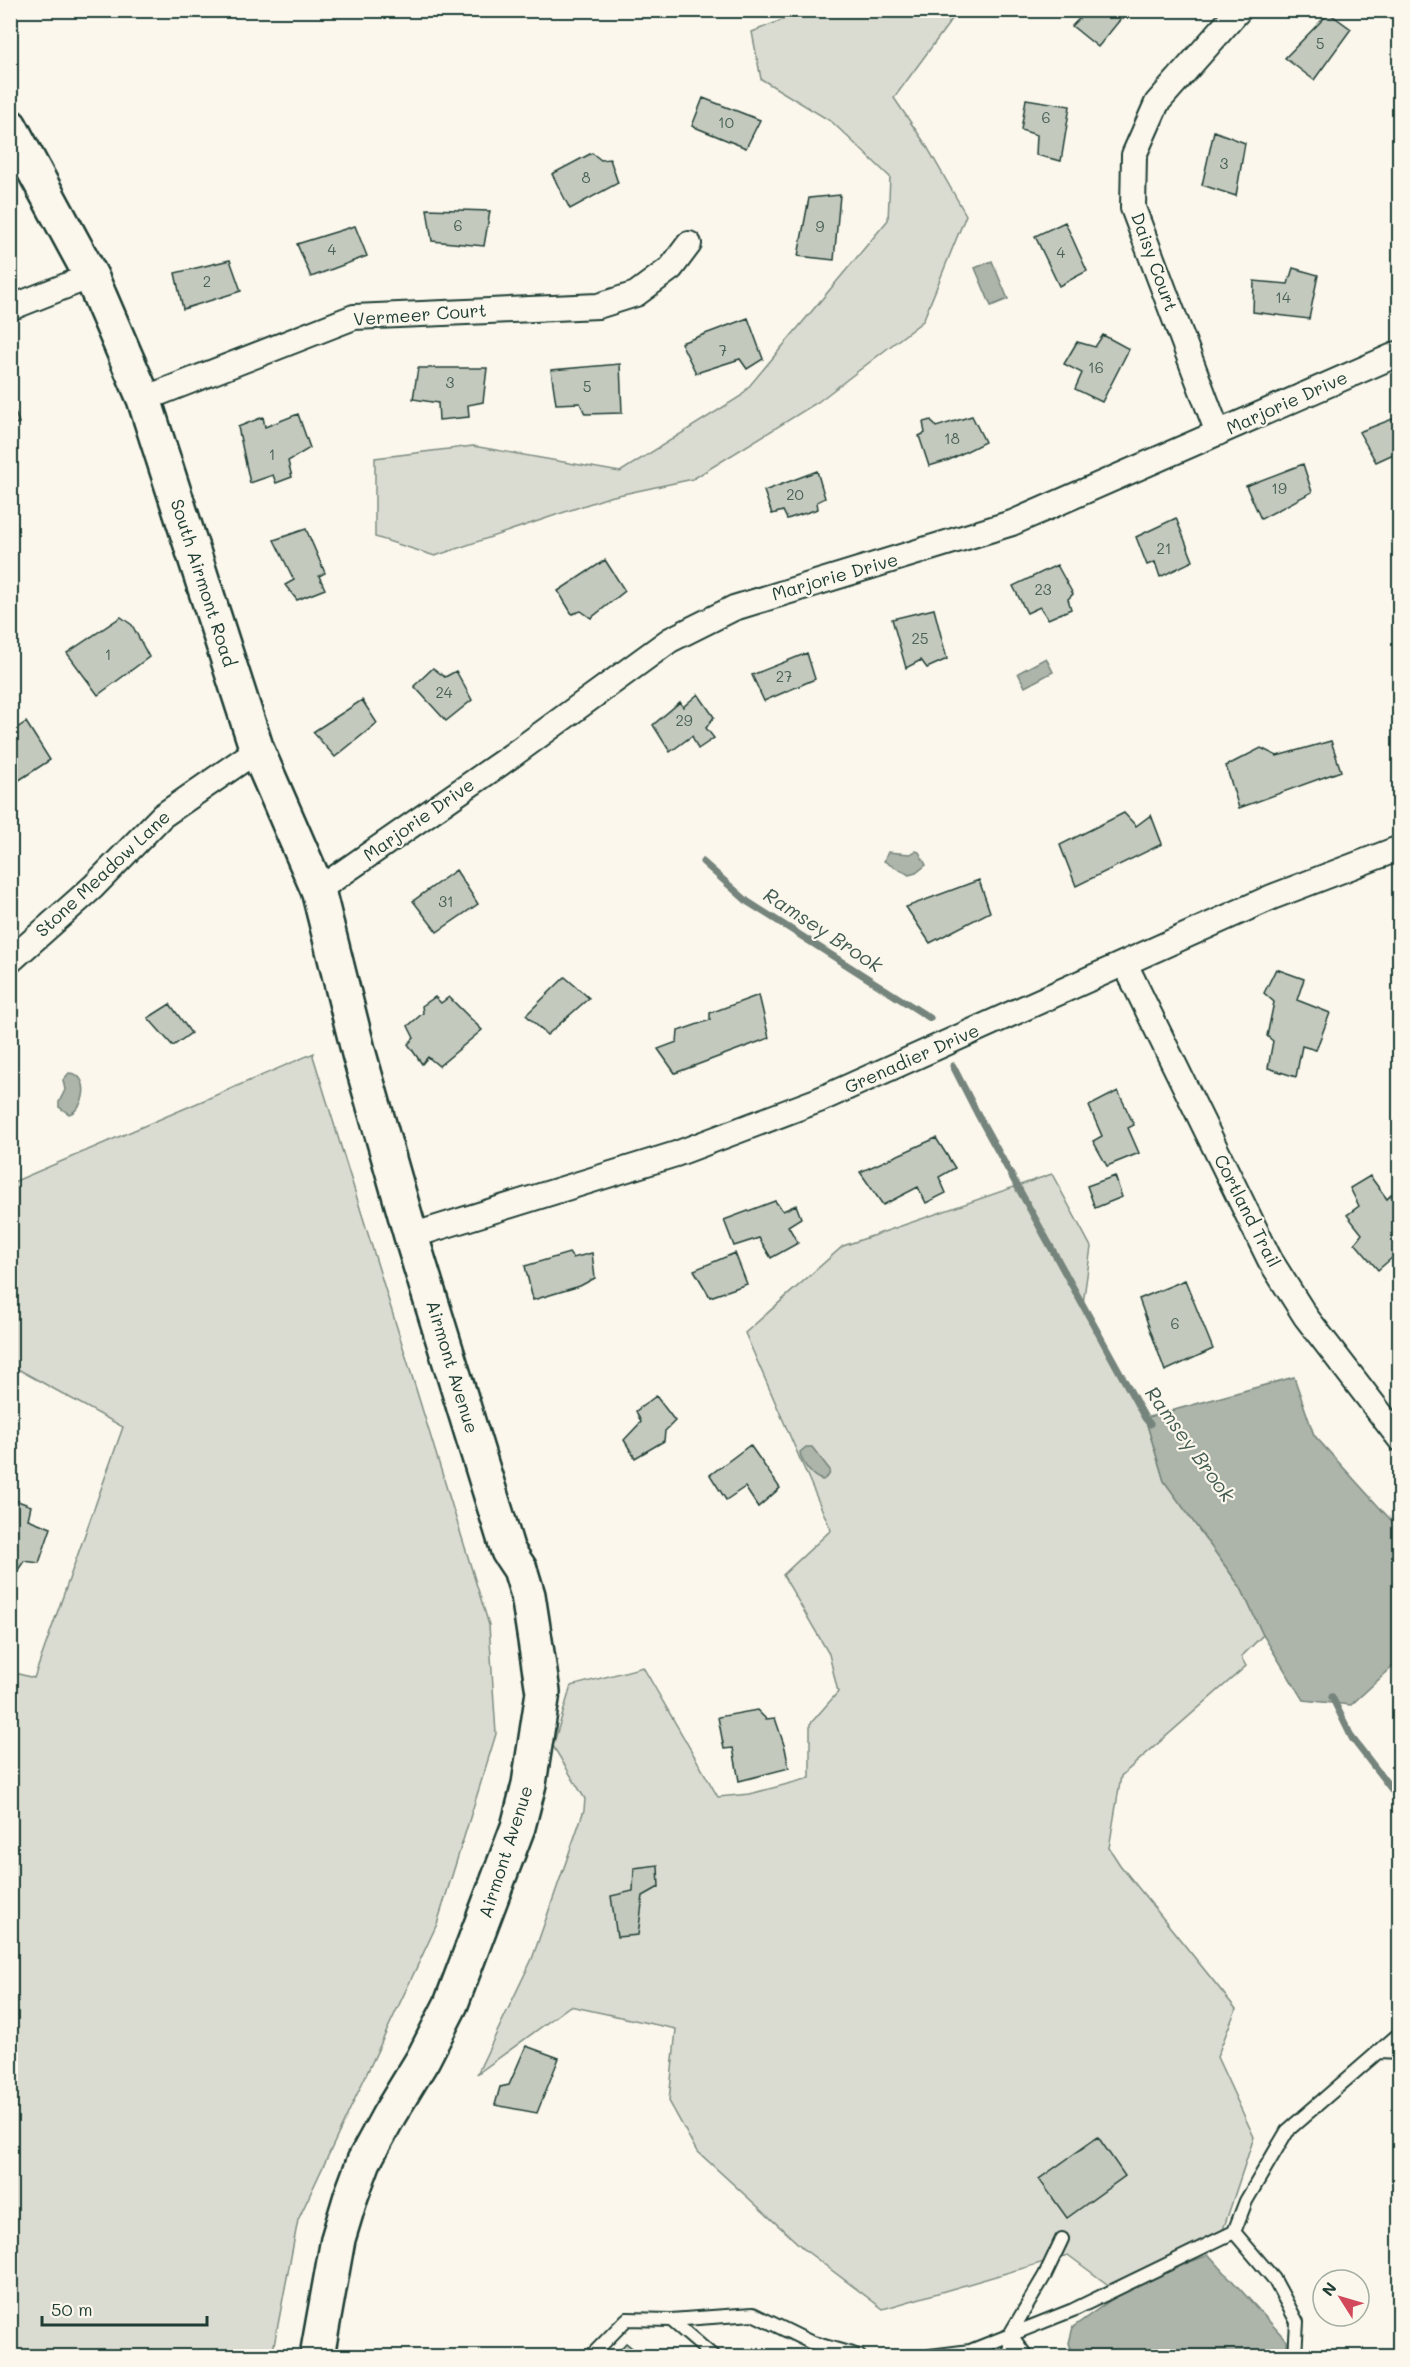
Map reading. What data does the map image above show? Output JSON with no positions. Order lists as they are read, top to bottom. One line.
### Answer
{"streets":{"street":["Daisy Court","Vermeer Court","Marjorie Drive","South Airmont Road","Stone Meadow Lane","Grenadier Drive","Cortland Trail","Airmont Avenue"]},"crossings":[["Daisy Court","Marjorie Drive"],["Vermeer Court","South Airmont Road"],["Marjorie Drive","South Airmont Road"],["South Airmont Road","Stone Meadow Lane"],["South Airmont Road","Airmont Avenue"],["Grenadier Drive","Cortland Trail"],["Grenadier Drive","Airmont Avenue"]],"water":["Ramsey Brook"],"house_numbers":["5","6","10","3","8","6","9","4","4","2","14","7","16","3","5","18","1","19","20","21","23","25","1","27","24","29","31","6"],"scale_bar":"50 m","north":"top left"}
